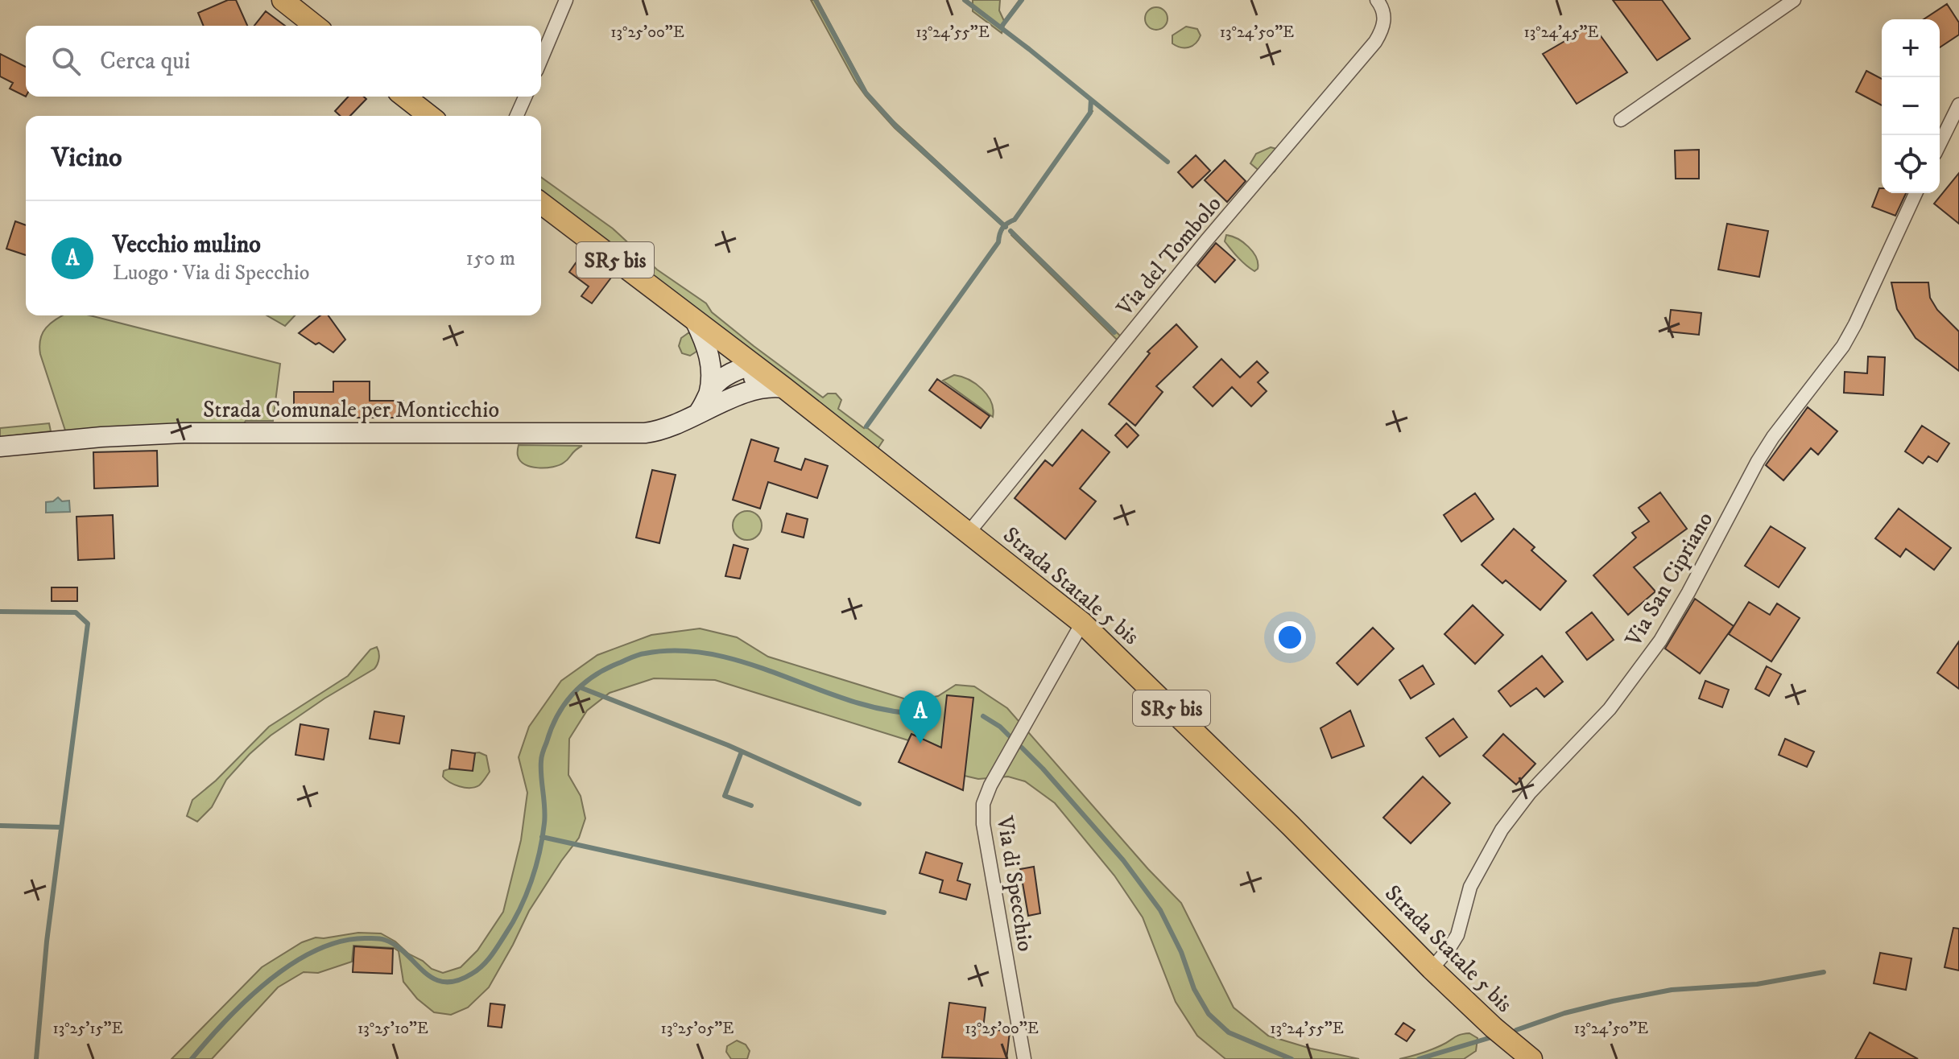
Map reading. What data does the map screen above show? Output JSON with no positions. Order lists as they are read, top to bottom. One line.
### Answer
{"streets":{"main road":["SR5 bis","Strada Comunale per Monticchio","Strada Statale 5 bis"],"street":["Via del Tombolo","Via San Cipriano","Via di Specchio"]},"crossings":[["Via del Tombolo","Strada Statale 5 bis"],["Strada Comunale per Monticchio","Strada Statale 5 bis"],["Via San Cipriano","Strada Statale 5 bis"],["Strada Statale 5 bis","Via di Specchio"]],"page":{"map_buttons":["+","−"],"search":"Cerca qui","heading":"Vicino","list":[{"mark":"A","name":"Vecchio mulino","note":"Luogo · Via di Specchio","value":"150 m"}],"pins":"A"},"coordinates":["13°25'00\"E","13°24'55\"E","13°24'50\"E","13°24'45\"E","13°25'15\"E","13°25'10\"E","13°25'05\"E"]}
